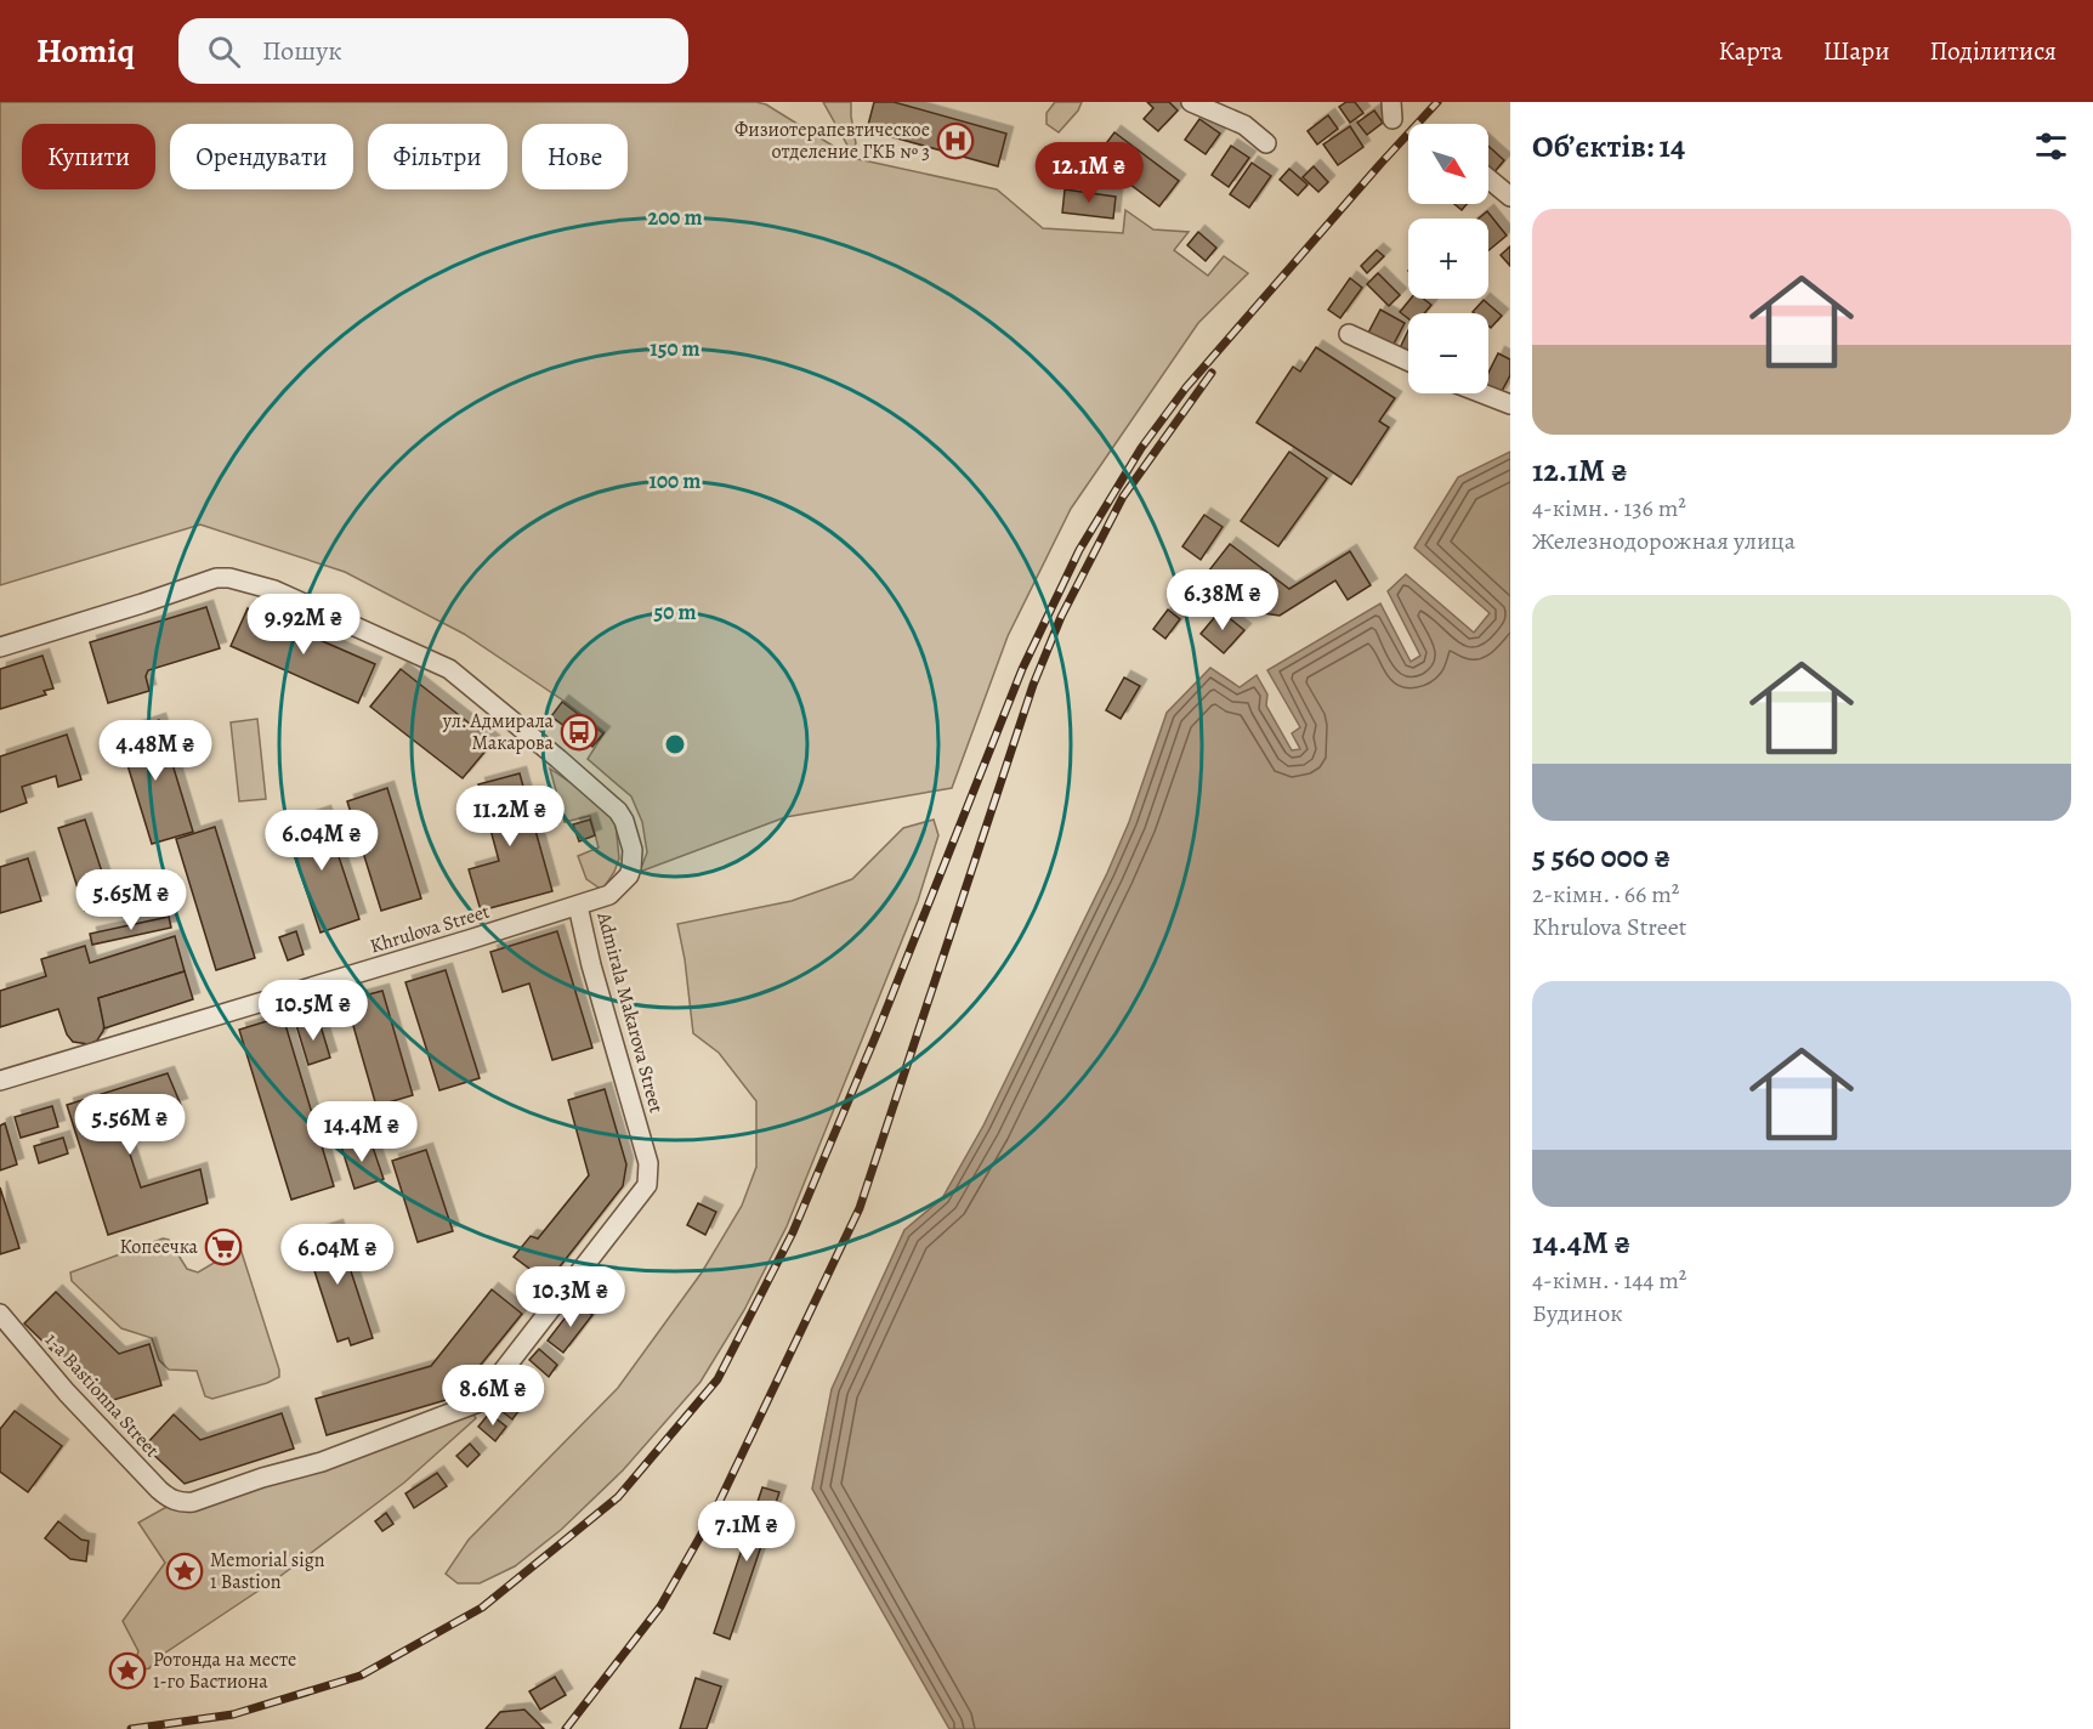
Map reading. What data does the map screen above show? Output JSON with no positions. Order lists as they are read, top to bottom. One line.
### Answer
{"streets":{"street":["Khrulova Street","Admirala Makarova Street","1-a Bastionna Street"]},"crossings":[["Khrulova Street","Admirala Makarova Street"],["Admirala Makarova Street","1-a Bastionna Street"]],"places":{"hospital":["Физиотерапевтическое отделение ГКБ № 3"],"bus stop":["ул. Адмирала Макарова"],"supermarket":["Копеечка"],"place":["Memorial sign 1 Bastion","Ротонда на месте 1-го Бастиона"]},"north":"bottom right","page":{"header":"Homiq","search":"Пошук","nav":["Карта","Шари","Поділитися"],"heading":"Об’єктів: 14","map_buttons":["+","−"],"chip":["Купити","Орендувати","Фільтри","Нове"],"price":["12.1M ₴","6.38M ₴","9.92M ₴","4.48M ₴","11.2M ₴","6.04M ₴","5.65M ₴","10.5M ₴","5.56M ₴","14.4M ₴","6.04M ₴","10.3M ₴","8.6M ₴","7.1M ₴"],"list":[{"name":"12.1M ₴","note":"4-кімн. · 136 m² · Железнодорожная улица"},{"name":"5 560 000 ₴","note":"2-кімн. · 66 m² · Khrulova Street"},{"name":"14.4M ₴","note":"4-кімн. · 144 m² · Будинок"}]},"rings":["200 m","150 m","100 m","50 m"]}
